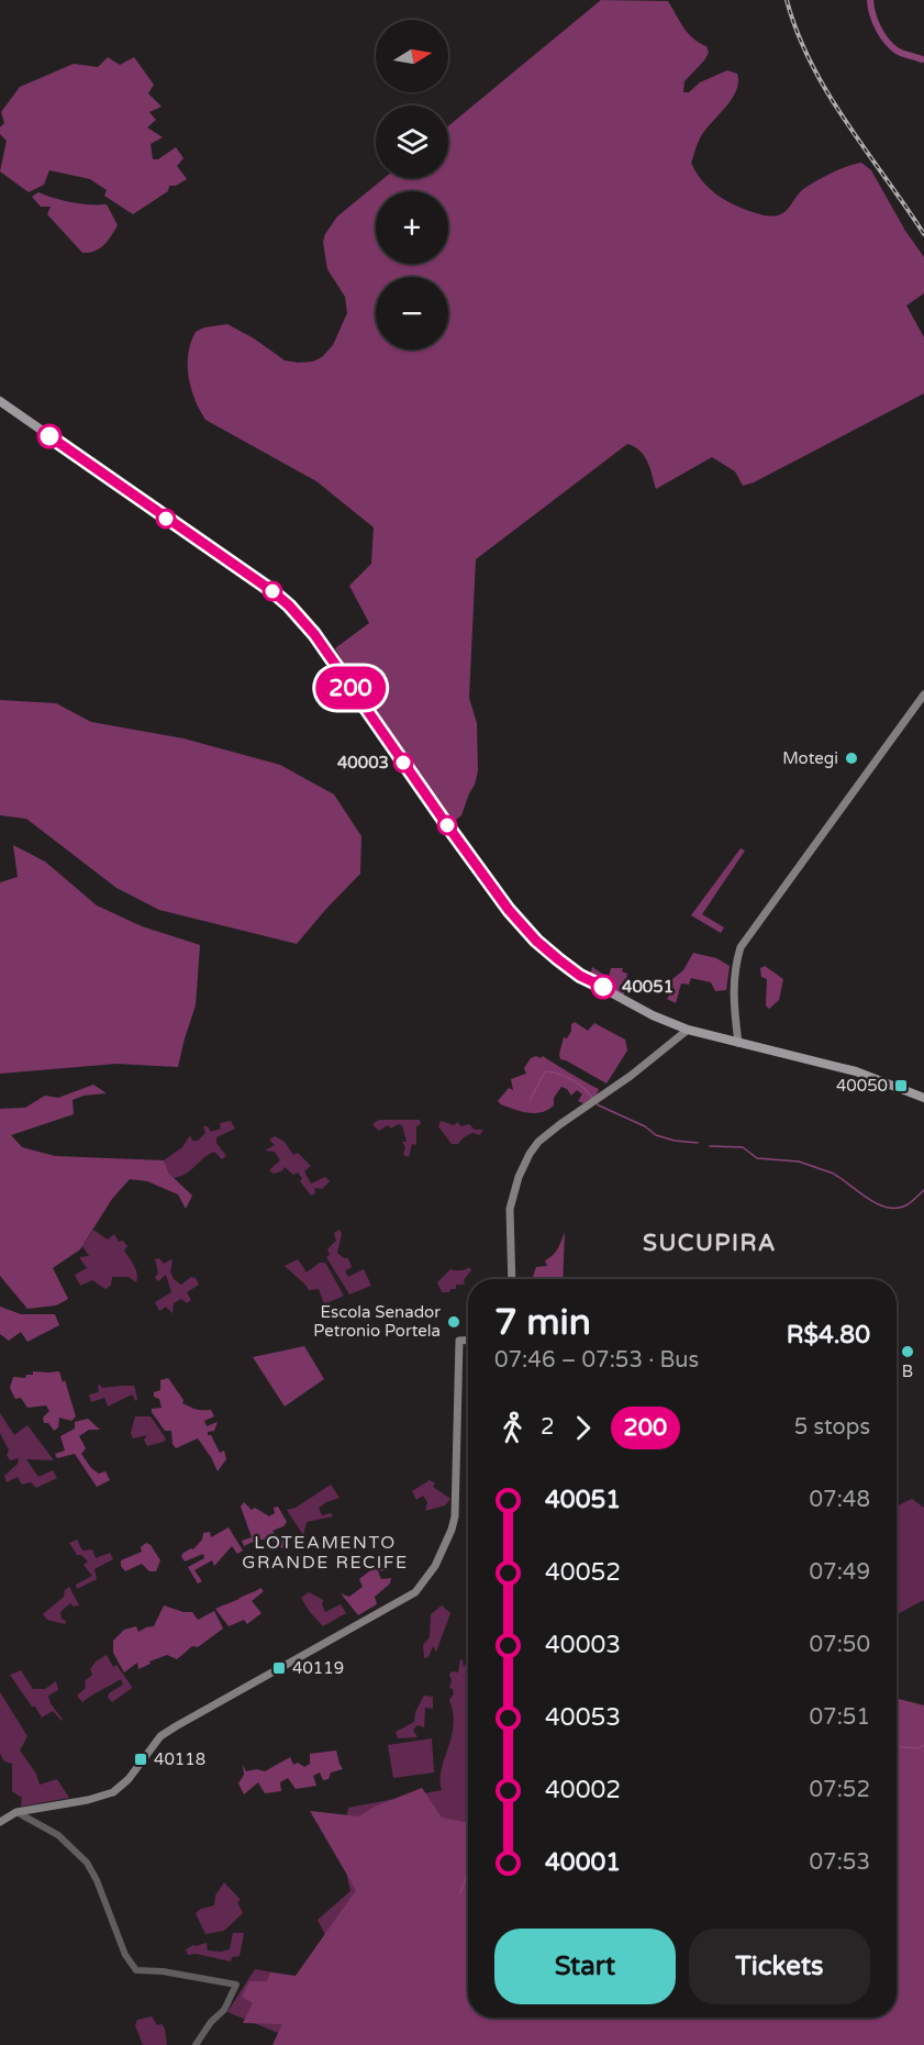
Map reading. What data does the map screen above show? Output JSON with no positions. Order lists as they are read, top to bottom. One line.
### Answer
{"districts":["SUCUPIRA","LOTEAMENTO GRANDE RECIFE"],"places":{"other":["Motegi","40003","40051","Escola Senador Petronio Portela","B"],"transit":["40050","40119","40118"]},"lines":["bus line 200"],"north":"right","page":{"on_map":"200","map_buttons":["+","−"],"heading":["7 min","07:46 – 07:53 · Bus","R$4.80"],"legs":["2","200","5 stops"],"list":[{"name":"40051","value":"07:48"},{"name":"40052","value":"07:49"},{"name":"40003","value":"07:50"},{"name":"40053","value":"07:51"},{"name":"40002","value":"07:52"},{"name":"40001","value":"07:53"}],"buttons":["Start","Tickets"]}}
